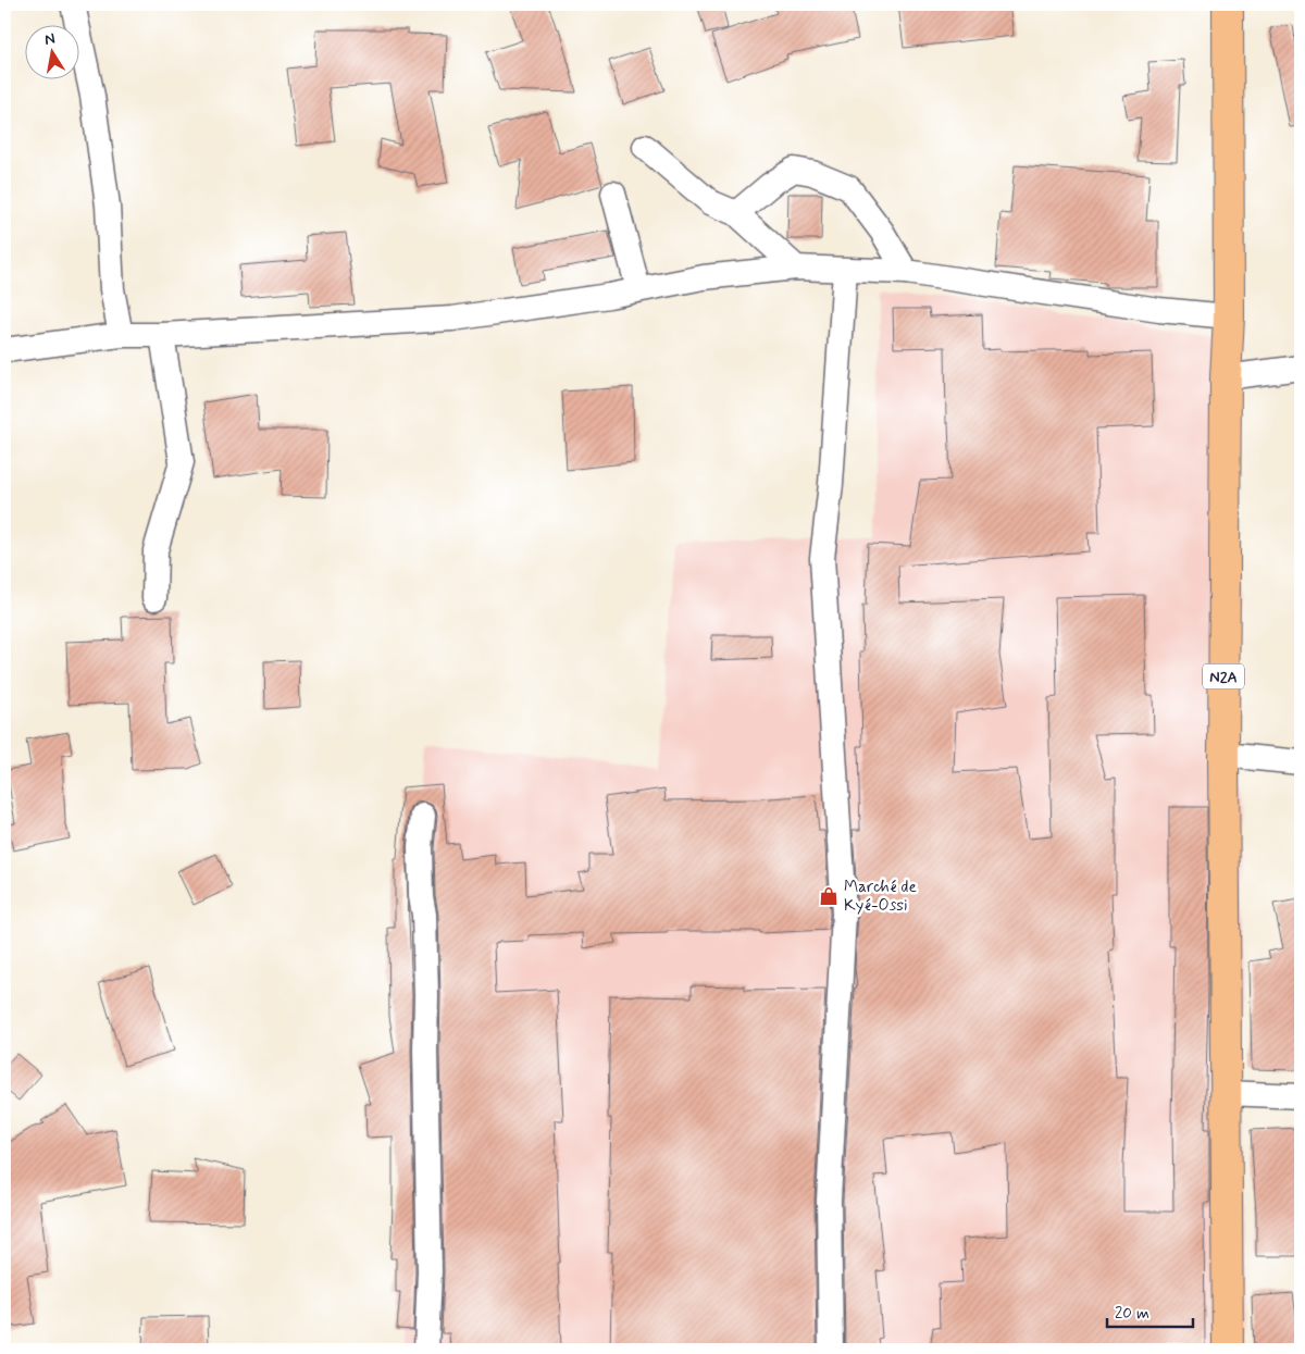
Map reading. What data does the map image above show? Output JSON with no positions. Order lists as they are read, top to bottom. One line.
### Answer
{"streets":{"highway":["N2A"]},"places":{"shop":["Marché de Kyé-Ossi"]},"scale_bar":"20 m","north":"top"}
